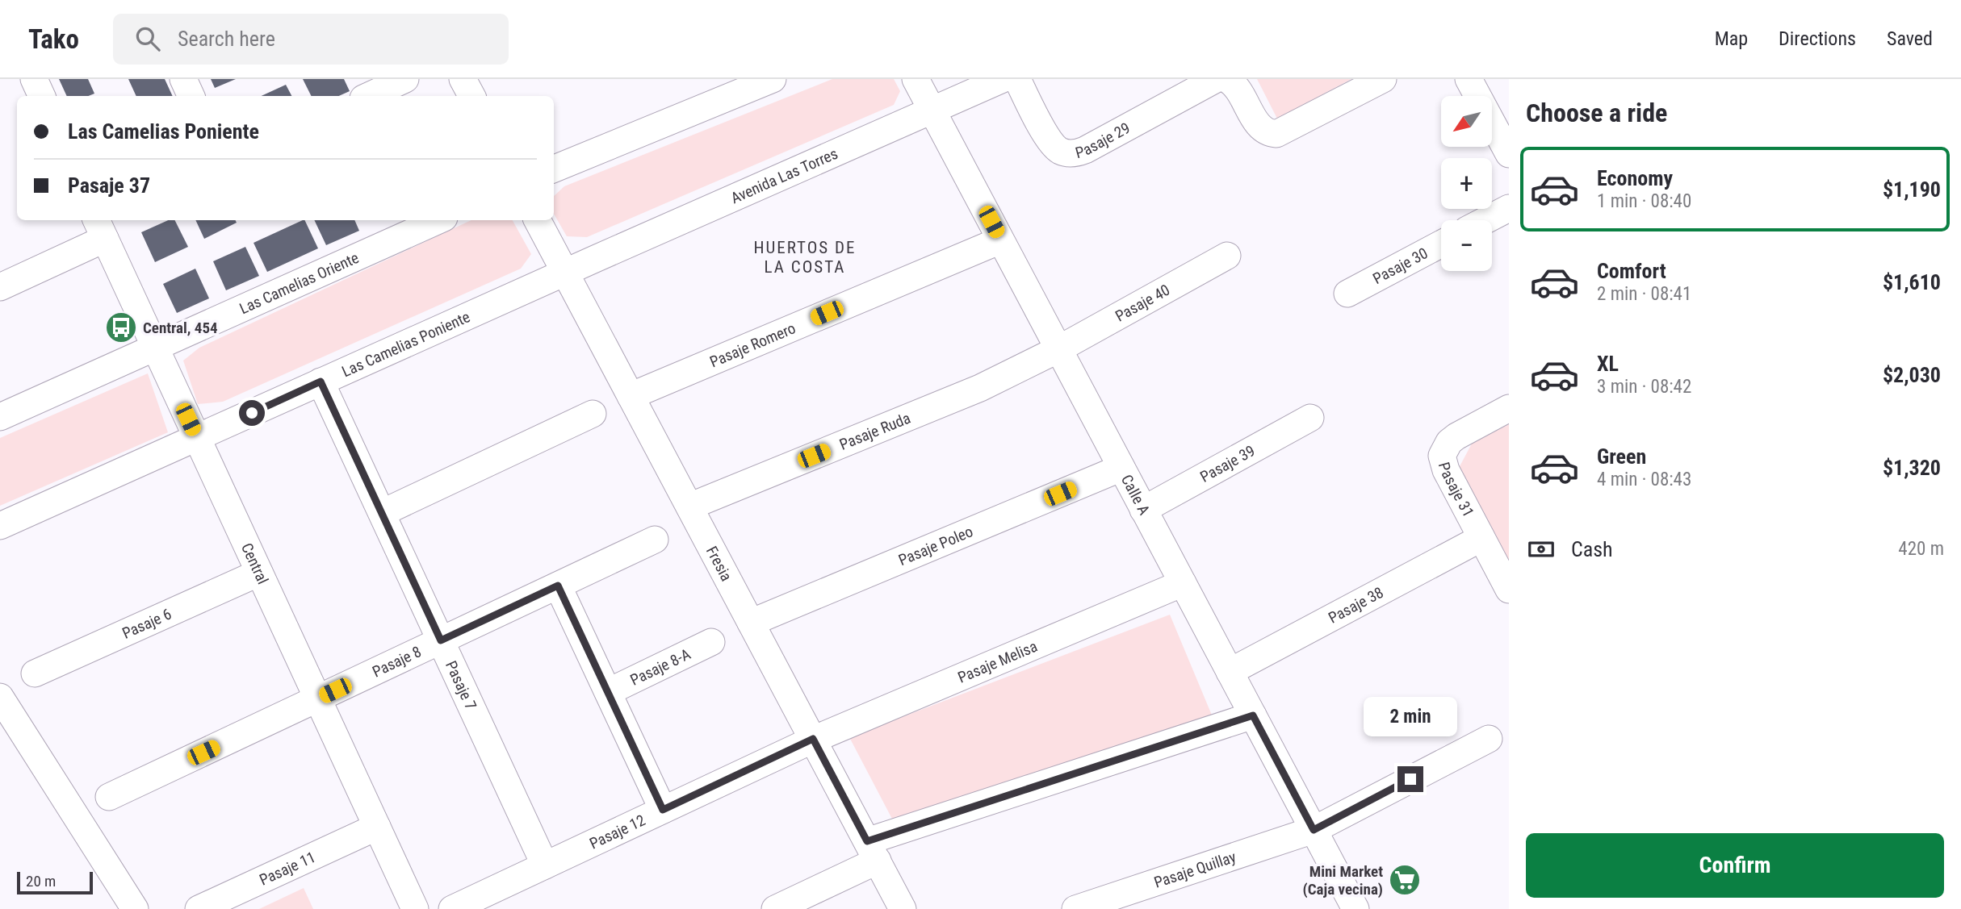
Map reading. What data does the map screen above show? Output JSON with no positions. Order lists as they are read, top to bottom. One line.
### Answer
{"streets":{"street":["Pasaje 29","Avenida Las Torres","Pasaje 30","Las Camelias Oriente","Pasaje 40","Las Camelias Poniente","Pasaje Romero","Pasaje Ruda","Pasaje 39","Pasaje 31","Calle A","Pasaje Poleo","Fresia","Central","Pasaje 38","Pasaje 6","Pasaje 8","Pasaje Melisa","Pasaje 8-A","Pasaje 7","Pasaje 12","Pasaje 11","Pasaje Quillay"]},"crossings":[["Avenida Las Torres","Las Camelias Poniente"],["Avenida Las Torres","Calle A"],["Avenida Las Torres","Fresia"],["Las Camelias Oriente","Central"],["Pasaje 40","Pasaje Ruda"],["Pasaje 40","Calle A"],["Las Camelias Poniente","Fresia"],["Las Camelias Poniente","Central"],["Las Camelias Poniente","Pasaje 7"],["Pasaje Romero","Calle A"],["Pasaje Romero","Fresia"],["Pasaje Ruda","Calle A"],["Pasaje Ruda","Fresia"],["Pasaje 39","Calle A"],["Pasaje 31","Pasaje 38"],["Calle A","Pasaje Poleo"],["Calle A","Pasaje 38"],["Calle A","Pasaje Melisa"],["Calle A","Pasaje Quillay"],["Pasaje Poleo","Fresia"],["Fresia","Pasaje Melisa"],["Fresia","Pasaje 12"],["Central","Pasaje 6"],["Central","Pasaje 8"],["Central","Pasaje 11"],["Pasaje 8","Pasaje 7"],["Pasaje Melisa","Pasaje 12"],["Pasaje 7","Pasaje 12"]],"districts":["HUERTOS DE LA COSTA"],"places":{"bus stop":["Central, 454"],"supermarket":["Mini Market (Caja vecina)"]},"scale_bar":"20 m","north":"bottom left","page":{"header":"Tako","search":"Search here","nav":["Map","Directions","Saved"],"heading":"Choose a ride","map_buttons":["+","−"],"banner":["Las Camelias Poniente","Pasaje 37"],"list":[{"name":"Economy","note":"1 min · 08:40","value":"$1,190"},{"name":"Comfort","note":"2 min · 08:41","value":"$1,610"},{"name":"XL","note":"3 min · 08:42","value":"$2,030"},{"name":"Green","note":"4 min · 08:43","value":"$1,320"}],"pay":["Cash","420 m"],"bubble":"2 min","buttons":"Confirm","scale":"20 m"}}
